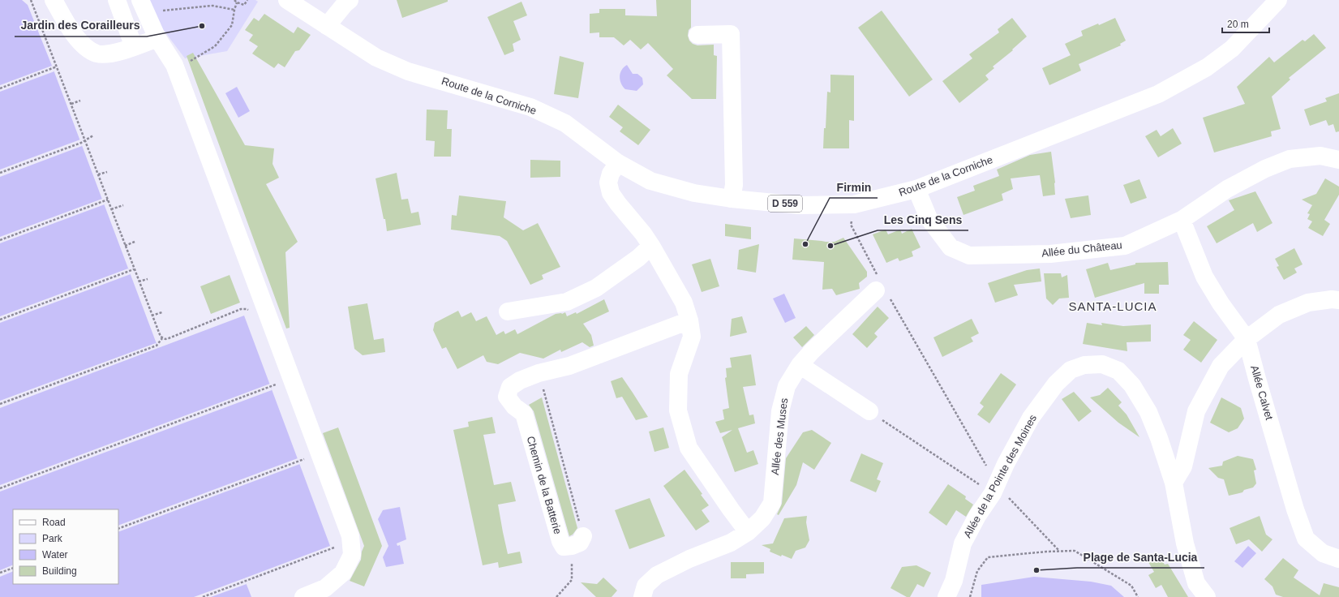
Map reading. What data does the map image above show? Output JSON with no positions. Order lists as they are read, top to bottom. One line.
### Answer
{"streets":{"street":["Route de la Corniche","D 559","Allée du Château","Allée Calvet","Allée des Muses","Allée de la Pointe des Moines","Chemin de la Batterie"]},"crossings":[["Route de la Corniche","Allée du Château"],["Allée du Château","Allée Calvet"]],"districts":["SANTA-LUCIA"],"places":["Jardin des Corailleurs","Firmin","Les Cinq Sens","Plage de Santa-Lucia"],"legend":["Road","Park","Water","Building"],"scale_bar":"20 m"}
